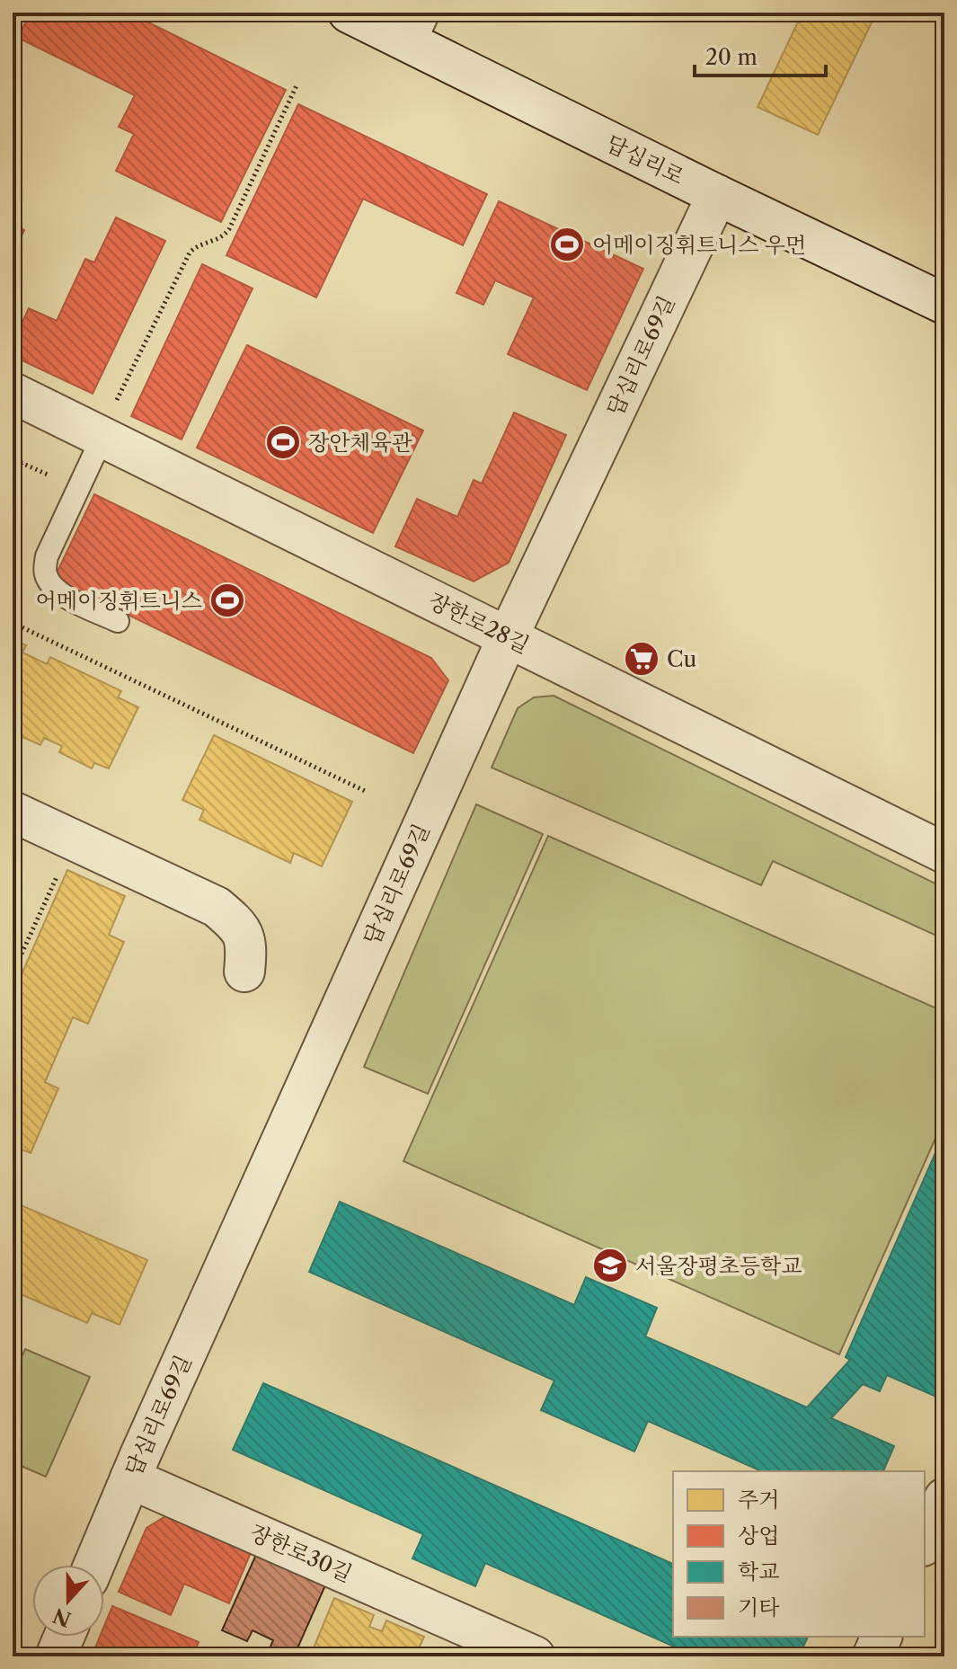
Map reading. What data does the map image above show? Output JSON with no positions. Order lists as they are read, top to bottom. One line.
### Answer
{"streets":{"street":["답십리로","답십리로69길","장한로28길","장한로30길"]},"crossings":[["답십리로","답십리로69길"],["답십리로69길","장한로28길"],["답십리로69길","장한로30길"]],"places":{"sports":["어메이징휘트니스 우먼","장안체육관","어메이징휘트니스"],"supermarket":["Cu"],"school or university":["서울장평초등학교"]},"legend":["주거","상업","학교","기타"],"scale_bar":"20 m","north":"bottom"}
